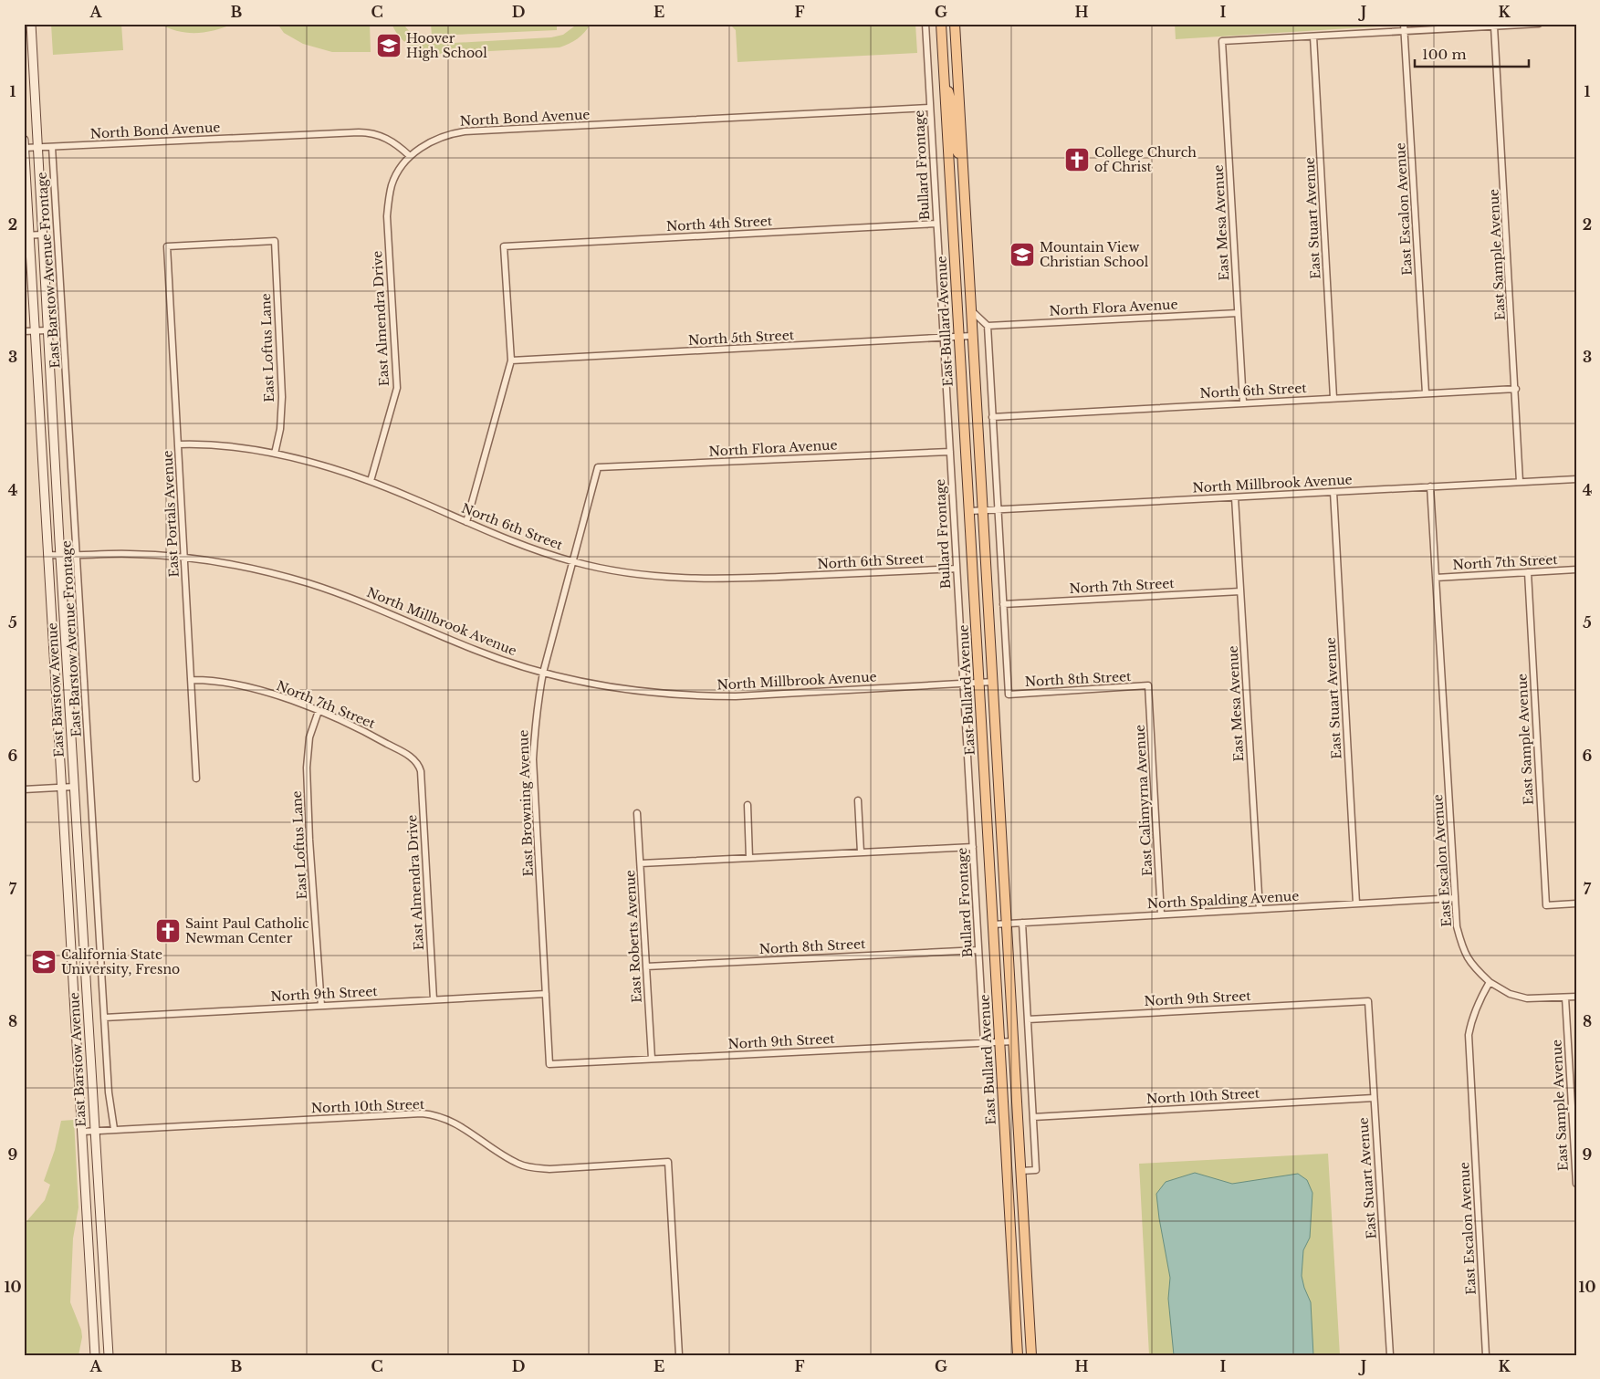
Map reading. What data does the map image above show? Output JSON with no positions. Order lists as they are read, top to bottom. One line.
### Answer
{"streets":{"main road":["East Bullard Avenue","East Barstow Avenue"],"street":["North Bond Avenue","Bullard Frontage","East Escalon Avenue","East Stuart Avenue","East Mesa Avenue","North 4th Street","East Sample Avenue","East Barstow Avenue Frontage","North Flora Avenue","East Almendra Drive","North 5th Street","East Loftus Lane","North 6th Street","North Millbrook Avenue","East Portals Avenue","North 7th Street","North 8th Street","East Calimyrna Avenue","East Browning Avenue","North Spalding Avenue","East Roberts Avenue","North 9th Street","North 10th Street"]},"crossings":[["North Bond Avenue","Bullard Frontage"],["North Bond Avenue","East Barstow Avenue Frontage"],["North Bond Avenue","East Almendra Drive"],["North Bond Avenue","East Barstow Avenue"],["Bullard Frontage","North 4th Street"],["Bullard Frontage","North Flora Avenue"],["Bullard Frontage","North 5th Street"],["Bullard Frontage","North 6th Street"],["Bullard Frontage","North Millbrook Avenue"],["Bullard Frontage","North 8th Street"],["Bullard Frontage","North 9th Street"],["East Escalon Avenue","North 6th Street"],["East Escalon Avenue","North Millbrook Avenue"],["East Escalon Avenue","North 7th Street"],["East Escalon Avenue","North Spalding Avenue"],["East Stuart Avenue","East Mesa Avenue"],["East Stuart Avenue","North 6th Street"],["East Stuart Avenue","North Millbrook Avenue"],["East Stuart Avenue","North Spalding Avenue"],["East Stuart Avenue","North 9th Street"],["East Stuart Avenue","North 10th Street"],["East Mesa Avenue","North Flora Avenue"],["East Mesa Avenue","North 6th Street"],["East Mesa Avenue","North Millbrook Avenue"],["East Mesa Avenue","North 7th Street"],["East Mesa Avenue","North Spalding Avenue"],["North 4th Street","North 5th Street"],["East Sample Avenue","North 6th Street"],["East Sample Avenue","North Millbrook Avenue"],["East Sample Avenue","North 7th Street"],["East Barstow Avenue Frontage","North Millbrook Avenue"],["East Barstow Avenue Frontage","North 9th Street"],["East Barstow Avenue Frontage","North 10th Street"],["North Flora Avenue","East Browning Avenue"],["East Almendra Drive","North 6th Street"],["East Almendra Drive","North 7th Street"],["East Almendra Drive","North 9th Street"],["East Bullard Avenue","North 5th Street"],["East Bullard Avenue","North Millbrook Avenue"],["East Bullard Avenue","North Spalding Avenue"],["East Bullard Avenue","North 9th Street"],["East Loftus Lane","North 6th Street"],["East Loftus Lane","East Portals Avenue"],["East Loftus Lane","North 7th Street"],["East Loftus Lane","North 9th Street"],["North 6th Street","East Portals Avenue"],["North 6th Street","East Browning Avenue"],["North Millbrook Avenue","East Portals Avenue"],["North Millbrook Avenue","East Barstow Avenue"],["North Millbrook Avenue","East Browning Avenue"],["East Portals Avenue","North 7th Street"],["North 7th Street","North 8th Street"],["North 8th Street","East Calimyrna Avenue"],["North 8th Street","East Roberts Avenue"],["East Barstow Avenue","North 10th Street"],["East Calimyrna Avenue","North Spalding Avenue"],["East Browning Avenue","North 9th Street"],["East Roberts Avenue","North 9th Street"]],"places":{"school or university":["Hoover High School","Mountain View Christian School","California State University, Fresno"],"church":["College Church of Christ","Saint Paul Catholic Newman Center"]},"scale_bar":"100 m","grid":{"columns":["A","B","C","D","E","F","G","H","I","J","K"],"rows":["1","2","3","4","5","6","7","8","9","10"]}}
